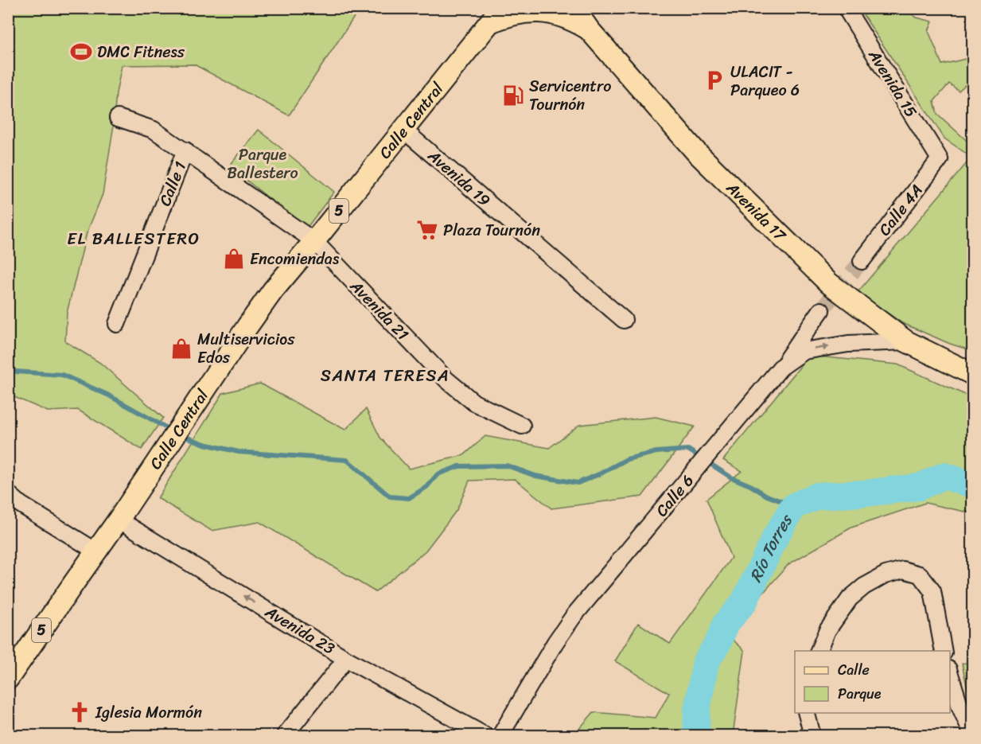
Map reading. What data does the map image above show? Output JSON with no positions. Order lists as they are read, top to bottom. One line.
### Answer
{"streets":{"main road":["Calle Central","5","Avenida 17"],"street":["Avenida 15","Avenida 19","Calle 1","Calle 4A","Avenida 21","Calle 6","Avenida 23"]},"crossings":[["Avenida 15","Calle 4A"],["Calle Central","Avenida 19"],["Calle Central","Avenida 21"],["Calle Central","Avenida 23"],["Calle 1","Avenida 21"],["Avenida 17","Calle 6"]],"one_way":["Avenida 23"],"districts":["EL BALLESTERO","SANTA TERESA"],"water":["Río Torres"],"parks":["Parque Ballestero"],"places":{"sports":["DMC Fitness"],"parking":["ULACIT - Parqueo 6"],"fuel station":["Servicentro Tournón"],"supermarket":["Plaza Tournón"],"shop":["Encomiendas","Multiservicios Edos"],"church":["Iglesia Mormón"]},"legend":["Calle","Parque"]}
